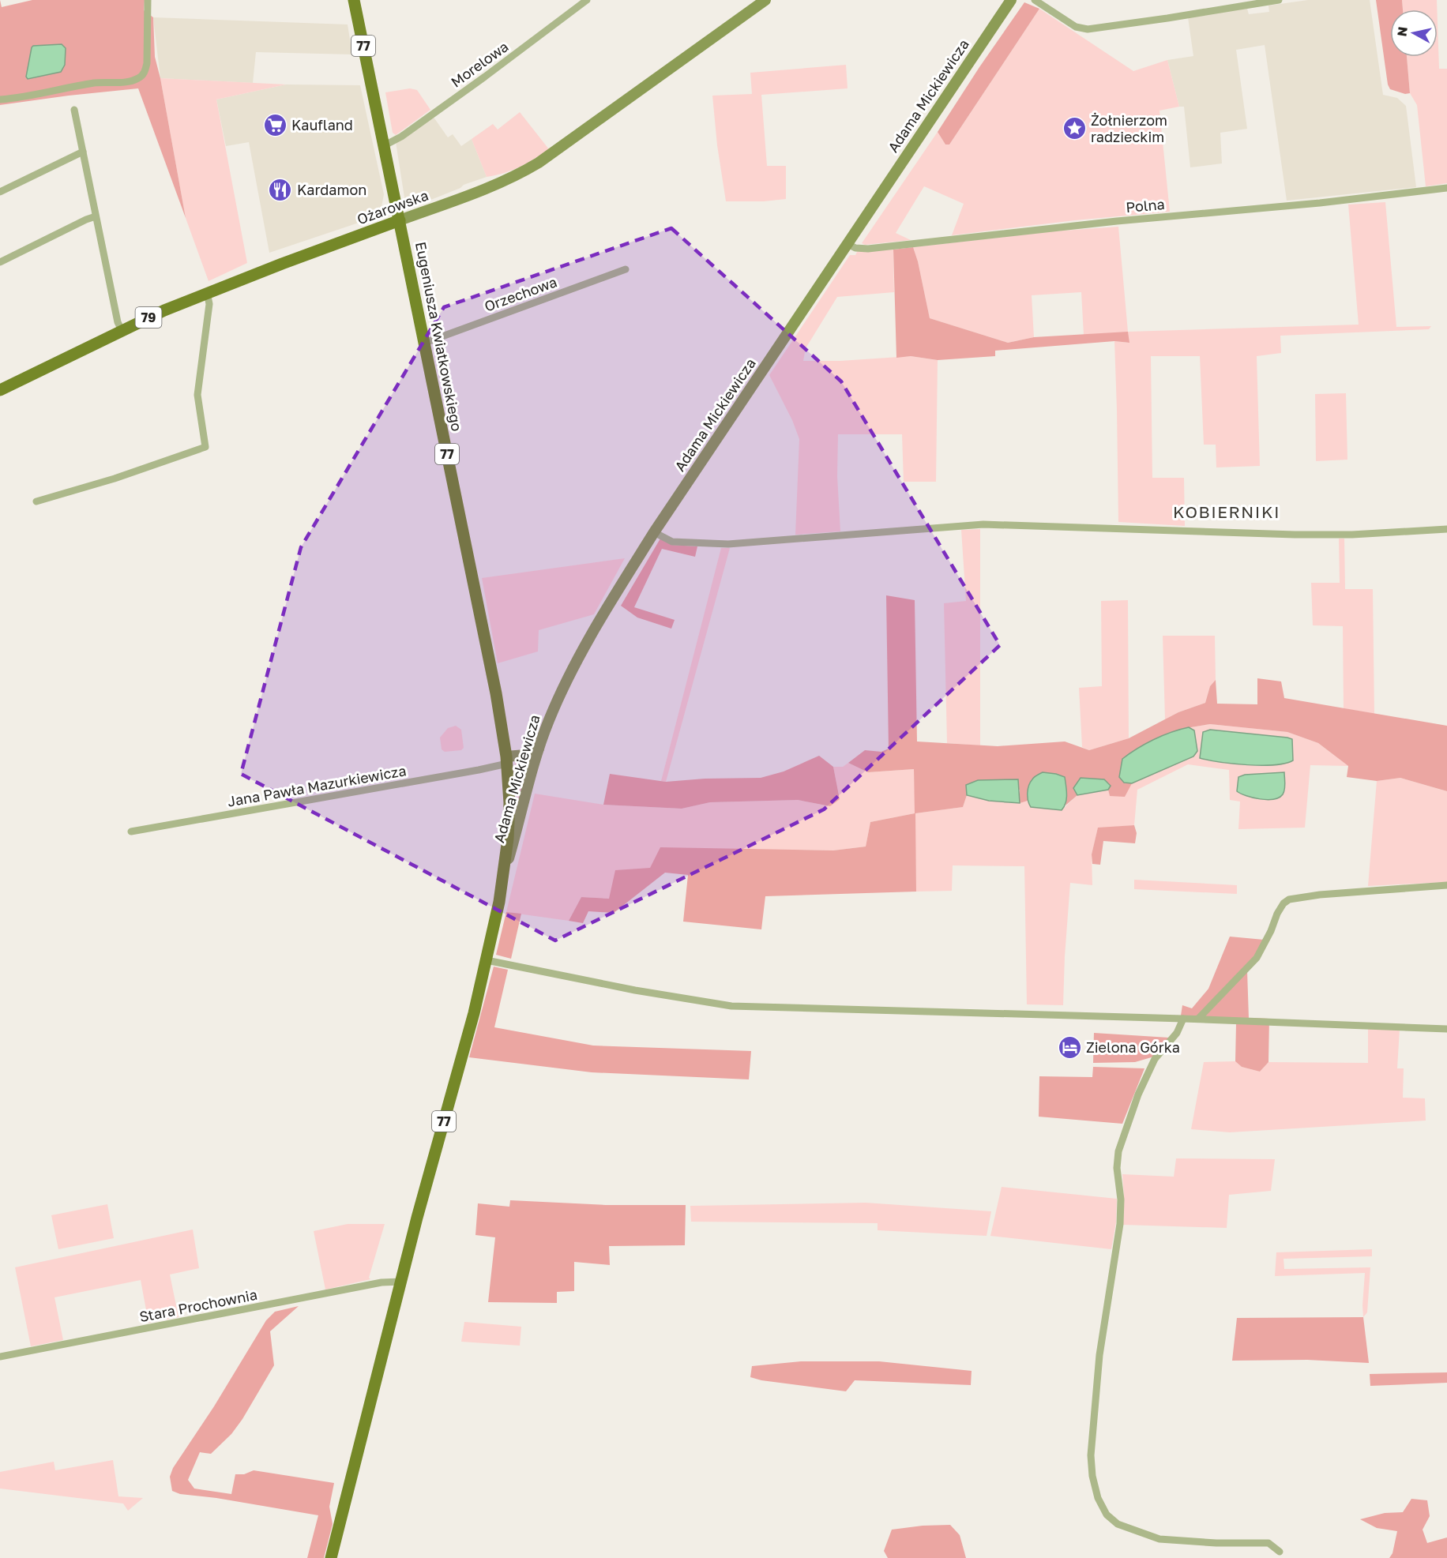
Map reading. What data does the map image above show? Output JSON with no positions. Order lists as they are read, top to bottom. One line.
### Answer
{"streets":{"main road":["77","Adama Mickiewicza","Ożarowska","79","Eugeniusza Kwiatkowskiego"],"street":["Morelowa","Polna","Orzechowa","Jana Pawła Mazurkiewicza","Stara Prochownia"]},"crossings":[["77","Adama Mickiewicza"],["77","Stara Prochownia"],["Morelowa","Eugeniusza Kwiatkowskiego"],["Adama Mickiewicza","Polna"],["Adama Mickiewicza","Eugeniusza Kwiatkowskiego"],["Adama Mickiewicza","Jana Pawła Mazurkiewicza"],["Adama Mickiewicza","Stara Prochownia"],["Ożarowska","Eugeniusza Kwiatkowskiego"],["Orzechowa","Eugeniusza Kwiatkowskiego"],["Eugeniusza Kwiatkowskiego","Jana Pawła Mazurkiewicza"]],"districts":["KOBIERNIKI"],"places":{"supermarket":["Kaufland"],"place":["Żołnierzom radzieckim"],"restaurant":["Kardamon"],"hotel":["Zielona Górka"]},"north":"left"}
